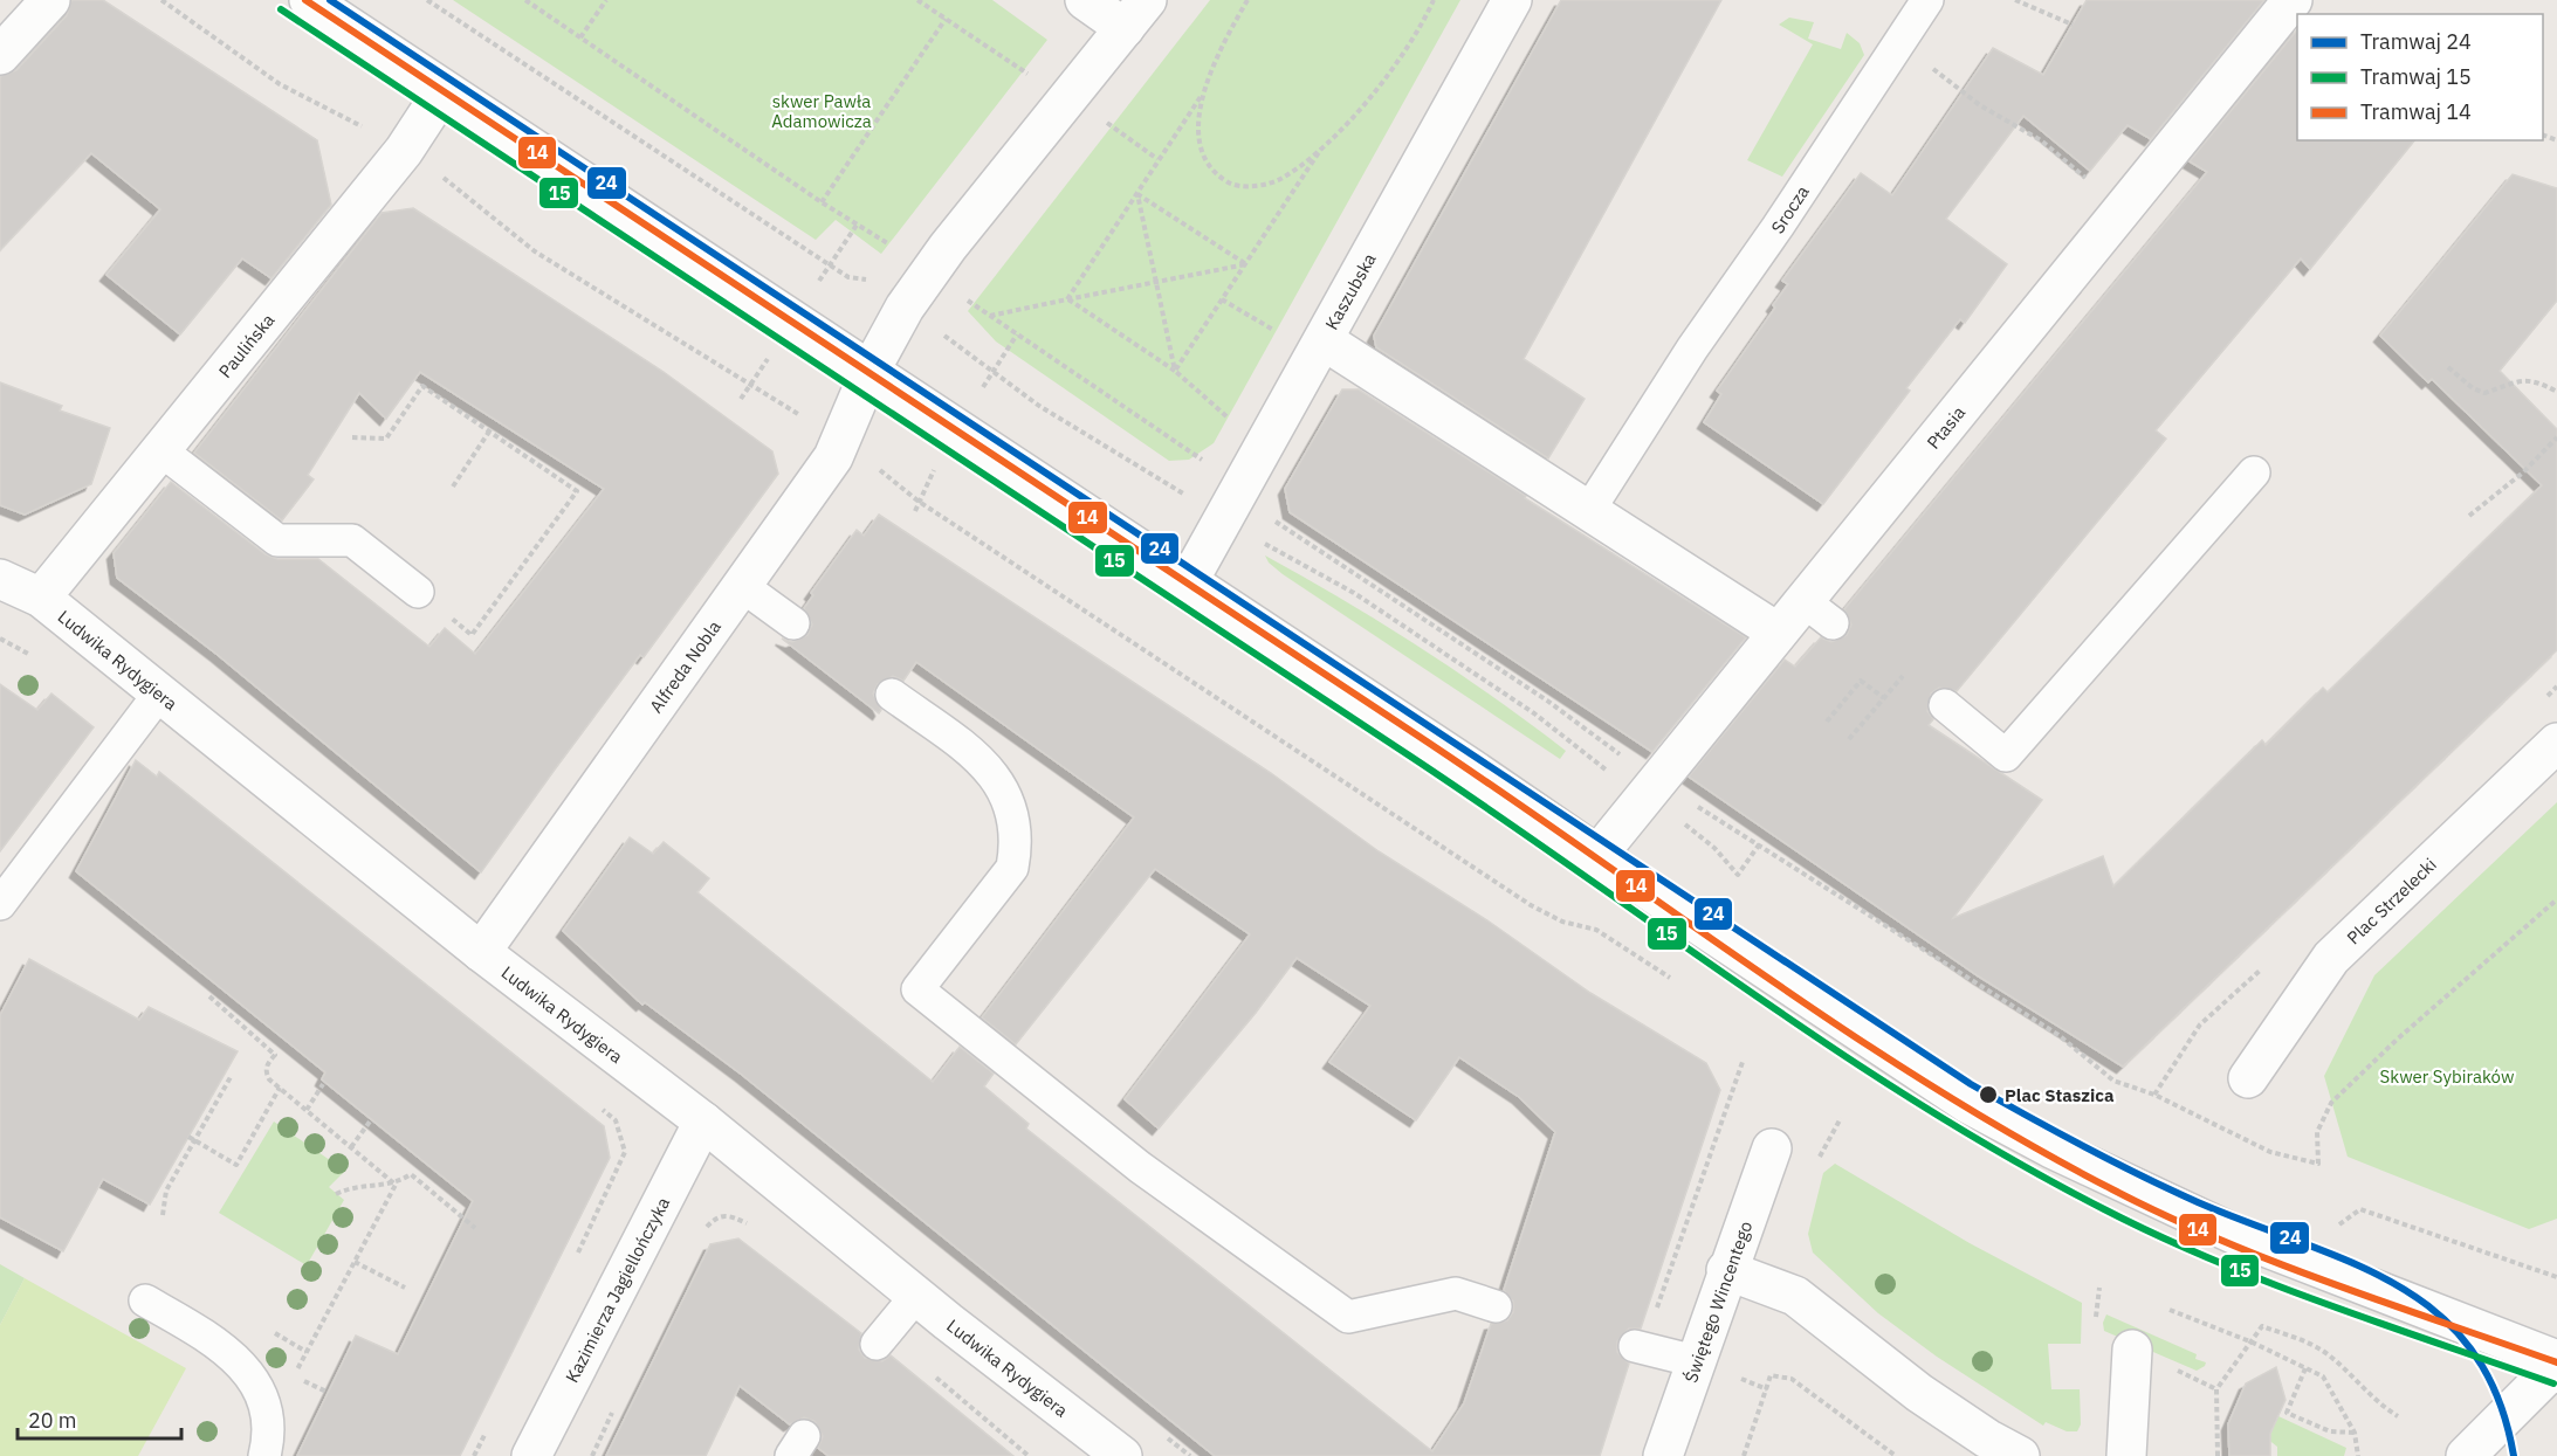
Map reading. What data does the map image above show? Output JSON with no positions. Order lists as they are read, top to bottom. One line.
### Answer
{"streets":{"street":["Kaszubska","Paulińska","Ptasia","Ludwika Rydygiera","Alfreda Nobla","Plac Strzelecki","Kazimierza Jagiellończyka","Świętego Wincentego"],"lane":["Srocza"]},"crossings":[["Paulińska","Ludwika Rydygiera"],["Ludwika Rydygiera","Alfreda Nobla"],["Ludwika Rydygiera","Kazimierza Jagiellończyka"]],"parks":["skwer Pawła Adamowicza","Skwer Sybiraków"],"places":["Plac Staszica"],"lines":["tram line 24","tram line 14","tram line 15"],"legend":["Tramwaj 24","Tramwaj 15","Tramwaj 14"],"scale_bar":"20 m"}
